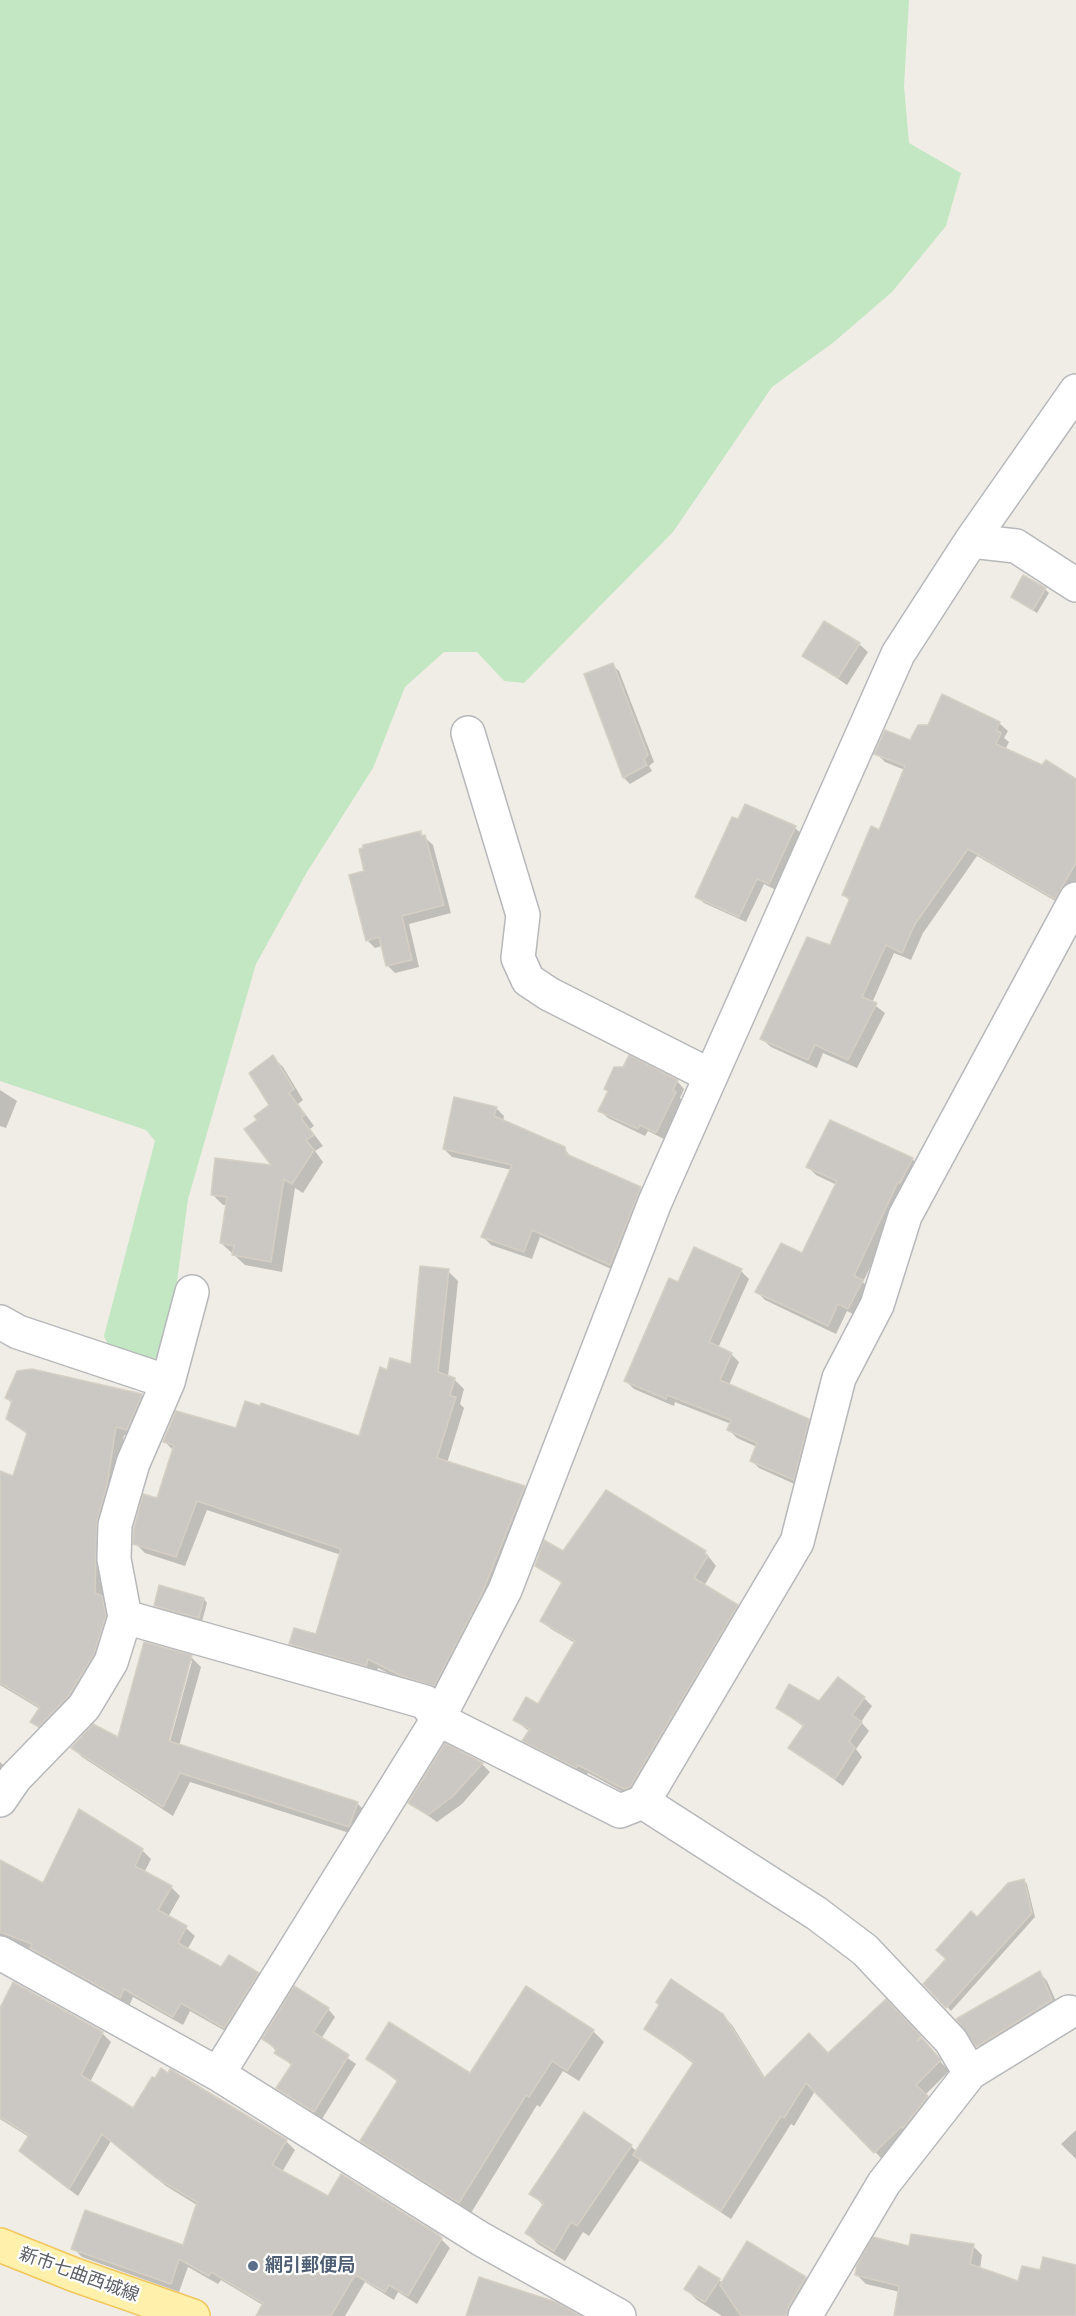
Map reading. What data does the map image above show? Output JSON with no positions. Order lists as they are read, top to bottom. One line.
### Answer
{"streets":{"main road":["新市七曲西城線"]},"places":["網引郵便局"]}
